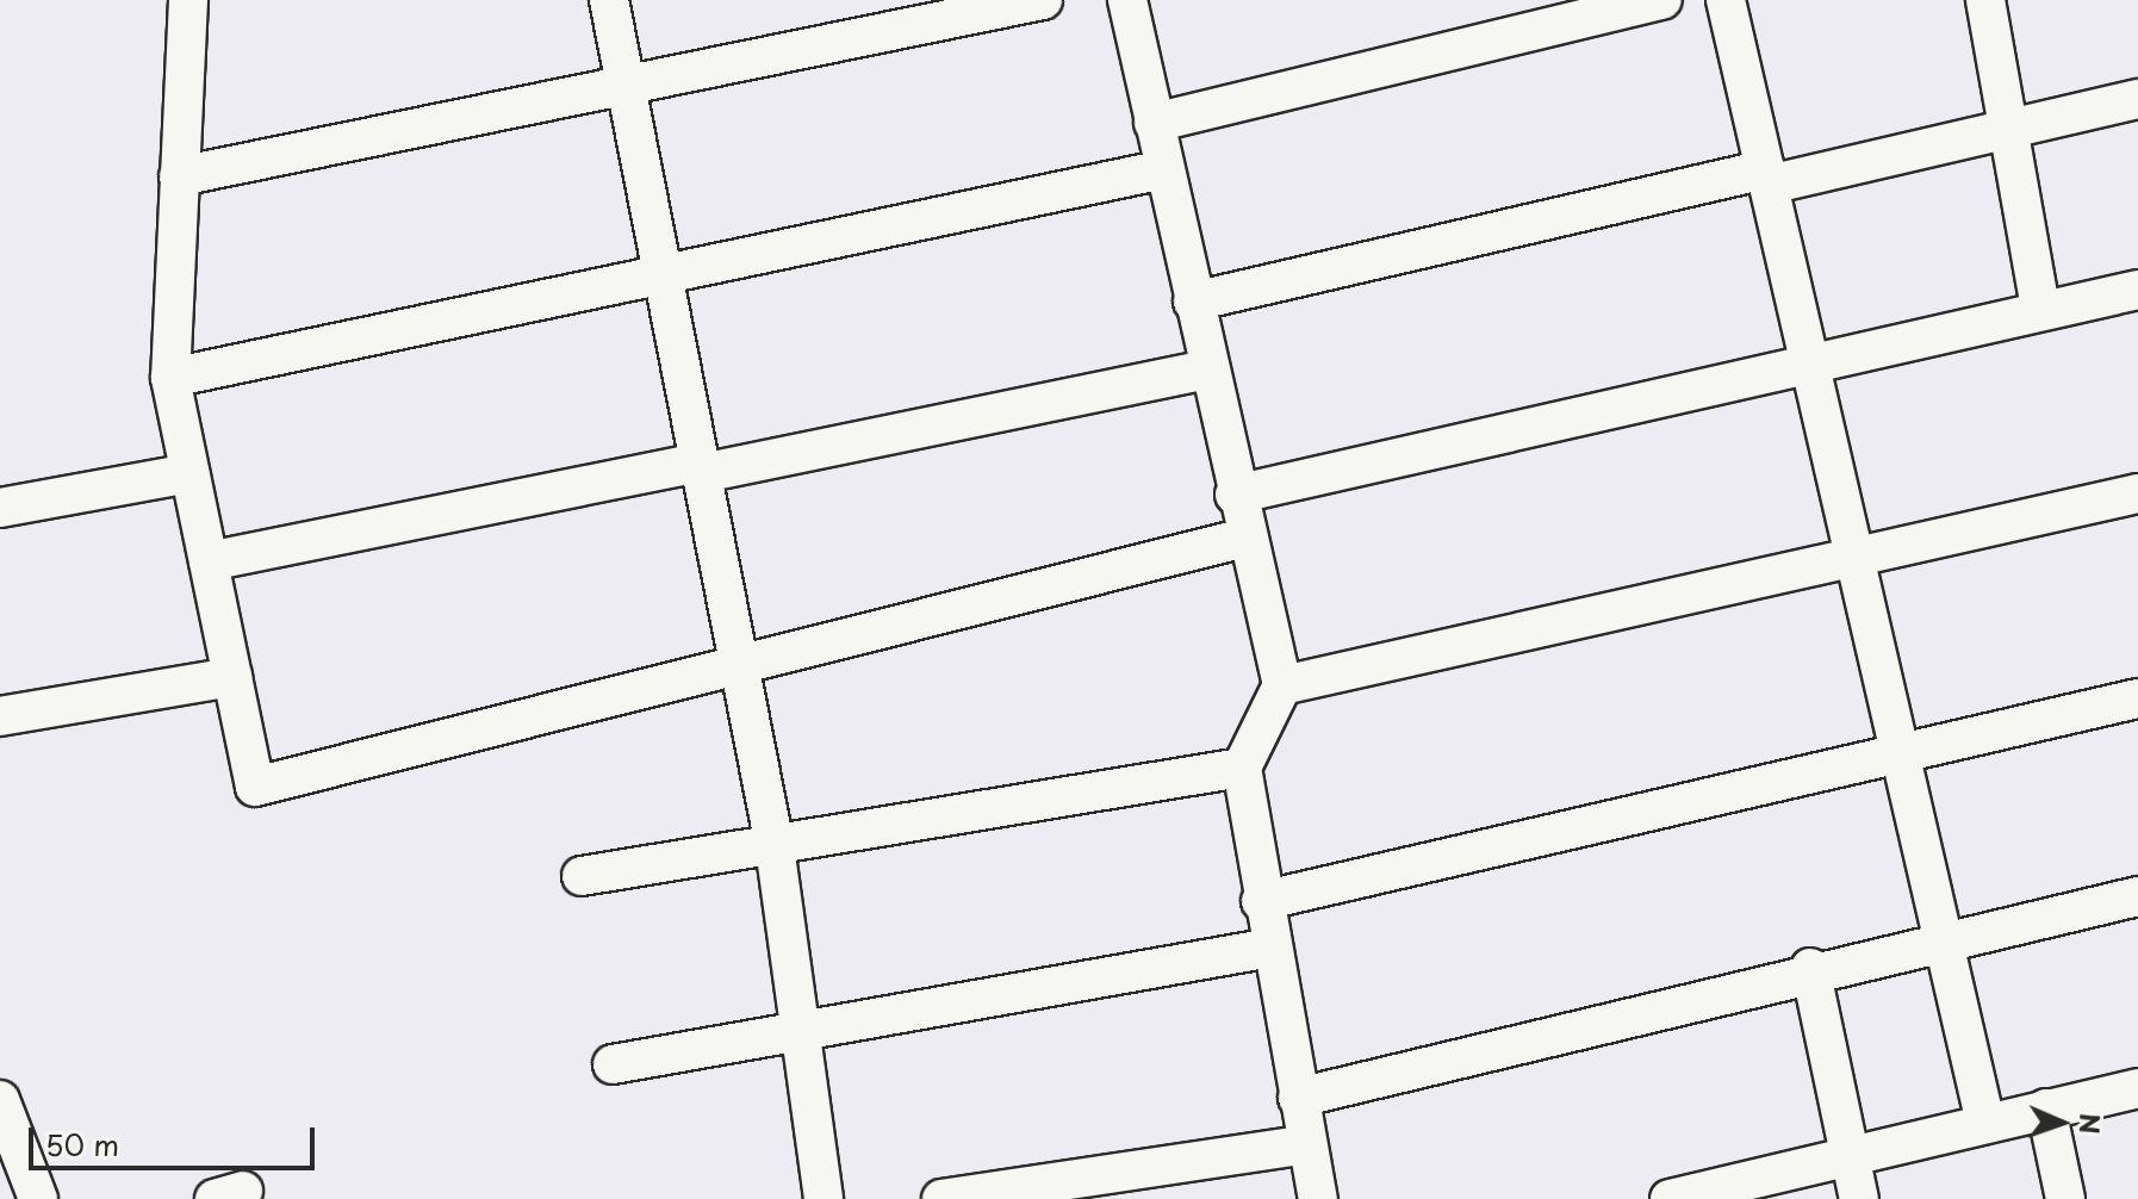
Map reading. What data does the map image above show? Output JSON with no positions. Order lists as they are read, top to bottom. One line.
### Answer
{"scale_bar":"50 m","north":"right"}
